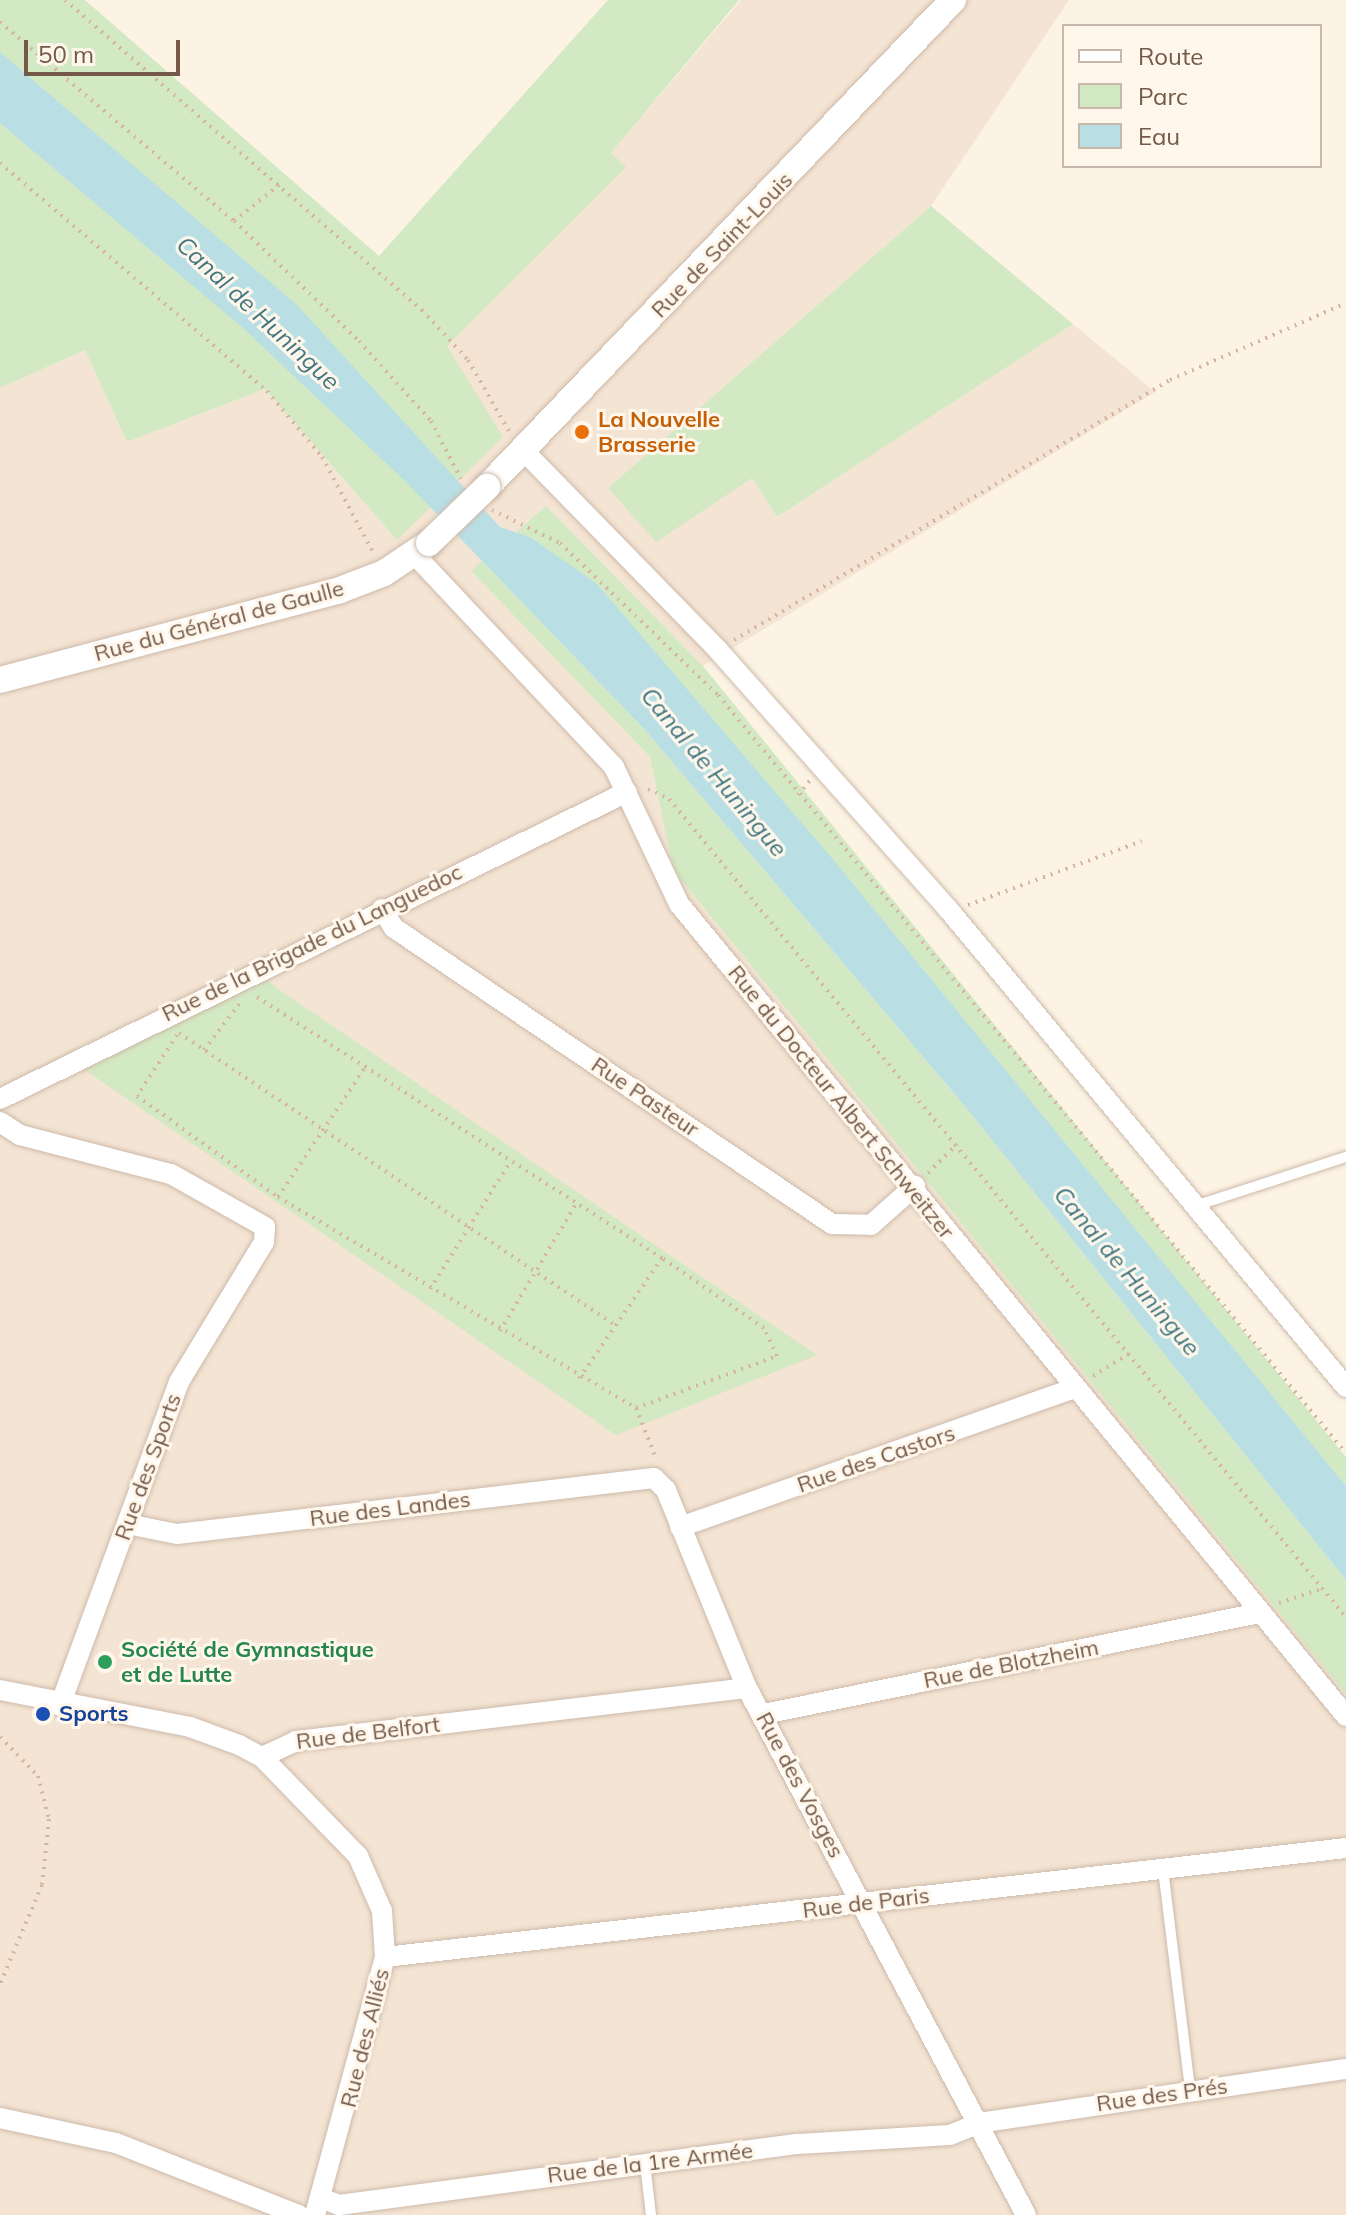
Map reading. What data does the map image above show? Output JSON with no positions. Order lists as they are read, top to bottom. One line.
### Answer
{"streets":{"street":["Rue de Saint-Louis","Rue du Général de Gaulle","Rue de la Brigade du Languedoc","Rue Pasteur","Rue du Docteur Albert Schweitzer","Rue des Castors","Rue des Sports","Rue des Landes","Rue de Blotzheim","Rue de Belfort","Rue des Vosges","Rue de Paris","Rue des Alliés","Rue des Prés","Rue de la 1re Armée"]},"crossings":[["Rue de Saint-Louis","Rue du Général de Gaulle"],["Rue de Saint-Louis","Rue du Docteur Albert Schweitzer"],["Rue du Général de Gaulle","Rue du Docteur Albert Schweitzer"],["Rue de la Brigade du Languedoc","Rue Pasteur"],["Rue de la Brigade du Languedoc","Rue du Docteur Albert Schweitzer"],["Rue Pasteur","Rue du Docteur Albert Schweitzer"],["Rue du Docteur Albert Schweitzer","Rue des Castors"],["Rue du Docteur Albert Schweitzer","Rue de Blotzheim"],["Rue des Castors","Rue des Vosges"],["Rue des Sports","Rue des Landes"],["Rue des Landes","Rue des Vosges"],["Rue de Blotzheim","Rue des Vosges"],["Rue de Belfort","Rue des Vosges"],["Rue de Belfort","Rue des Alliés"],["Rue des Vosges","Rue de Paris"],["Rue des Vosges","Rue des Prés"],["Rue des Vosges","Rue de la 1re Armée"],["Rue de Paris","Rue des Alliés"],["Rue des Alliés","Rue de la 1re Armée"],["Rue des Prés","Rue de la 1re Armée"]],"water":["Canal de Huningue"],"places":["La Nouvelle Brasserie","Société de Gymnastique et de Lutte","Sports"],"legend":["Route","Parc","Eau"],"scale_bar":"50 m"}
